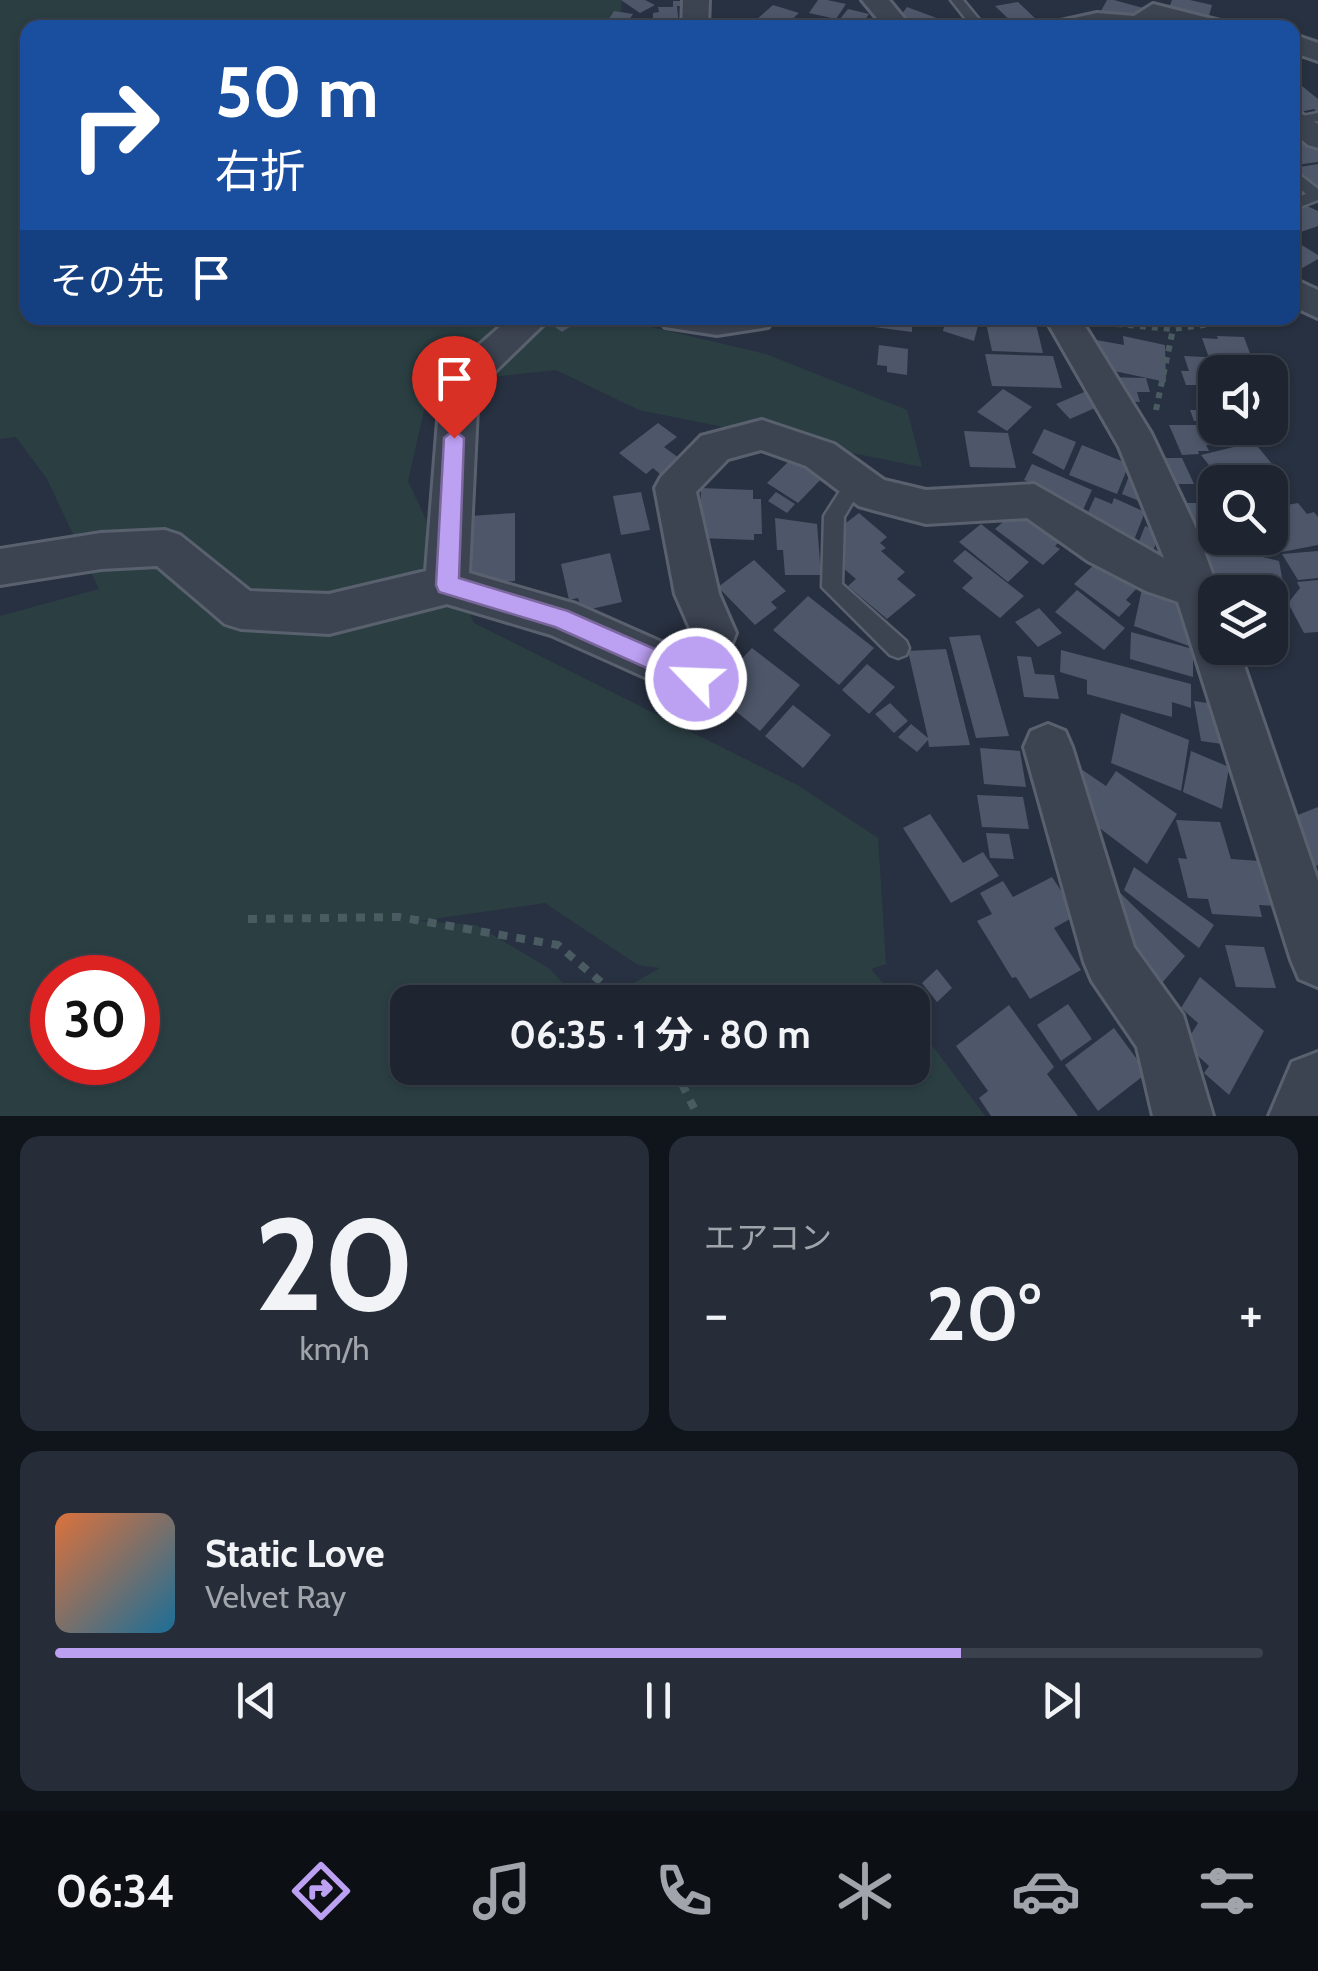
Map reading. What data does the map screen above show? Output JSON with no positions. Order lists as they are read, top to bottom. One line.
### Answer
{"page":{"turn":["50 m","右折"],"then":"その先","limit":"30","trip":"06:35 · 1 分 · 80 m","tile":[["20","km/h"],"エアコン"],"heat":["−","20°","+"],"song":["Static Love","Velvet Ray"],"tabs":"06:34"}}
